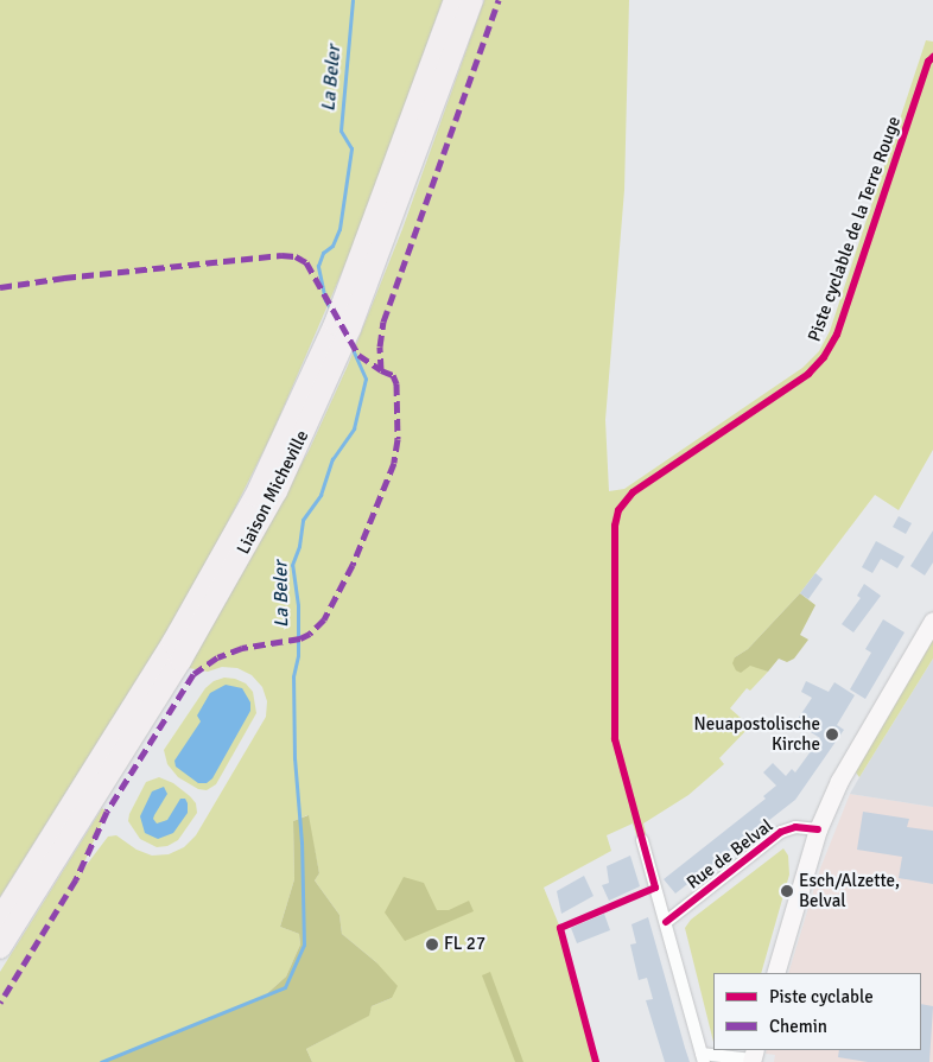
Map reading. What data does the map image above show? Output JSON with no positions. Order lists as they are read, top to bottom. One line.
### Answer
{"streets":{"highway":["Liaison Micheville"],"street":["Rue de Belval"],"cycle path":["Piste cyclable de la Terre Rouge"]},"water":["La Beler"],"places":["Neuapostolische Kirche","Esch/Alzette, Belval","FL 27"],"legend":["Piste cyclable","Chemin"]}
